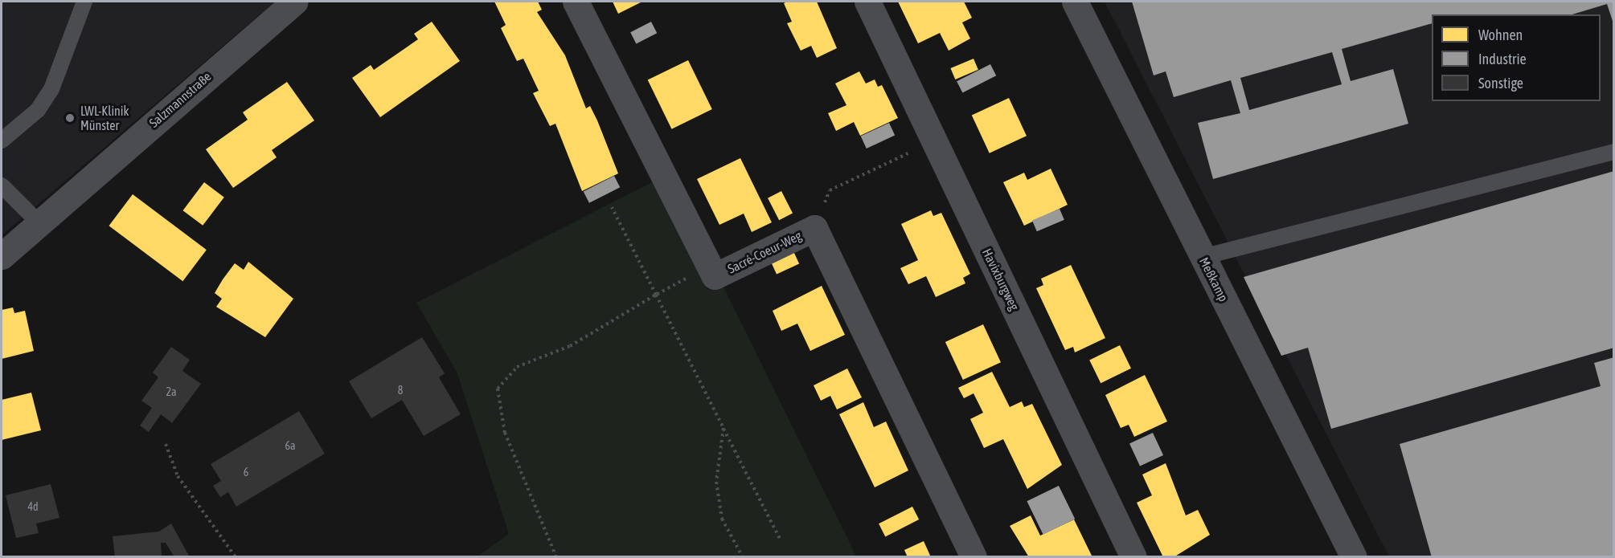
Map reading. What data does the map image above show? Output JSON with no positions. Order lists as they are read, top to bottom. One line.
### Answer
{"streets":{"street":["Salzmannstraße","Sacré-Coeur-Weg","Havixburgweg","Meßkamp"]},"places":["LWL-Klinik Münster"],"house_numbers":["8","2a","6a","6","4d"],"legend":["Wohnen","Industrie","Sonstige"]}
